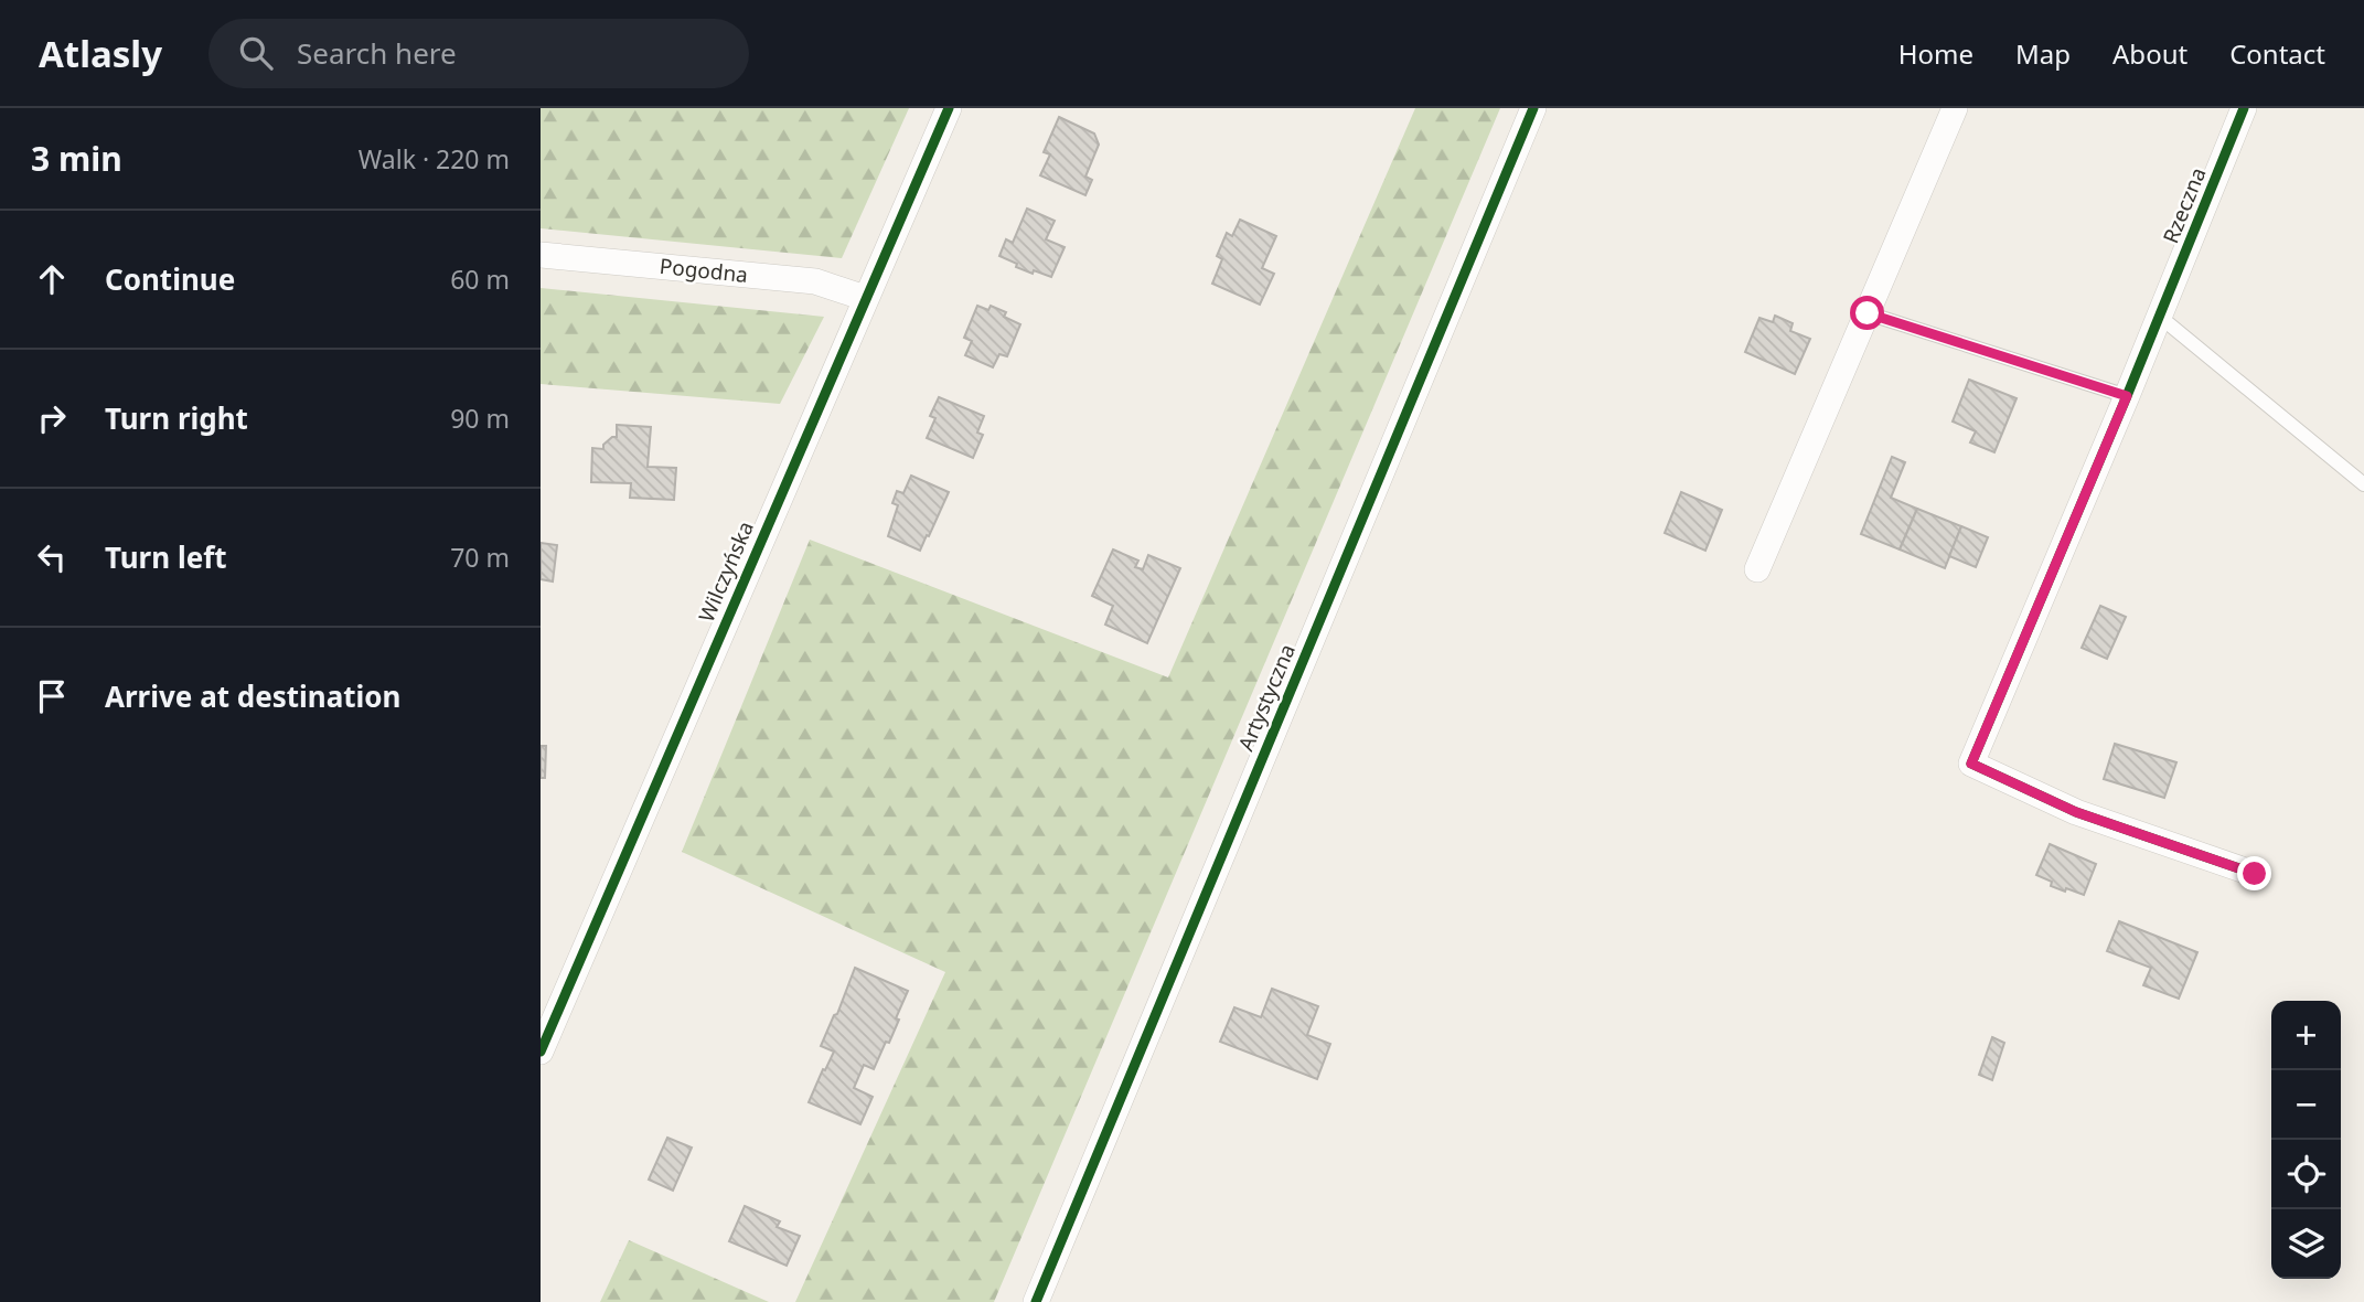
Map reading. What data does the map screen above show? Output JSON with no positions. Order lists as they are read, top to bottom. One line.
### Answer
{"streets":{"street":["Rzeczna","Pogodna","Wilczyńska","Artystyczna"]},"crossings":[["Pogodna","Wilczyńska"]],"page":{"header":"Atlasly","search":"Search here","nav":["Home","Map","About","Contact"],"heading":["3 min","Walk · 220 m"],"list":[["Continue","60 m"],["Turn right","90 m"],["Turn left","70 m"],"Arrive at destination"],"map_buttons":["+","−"]}}
